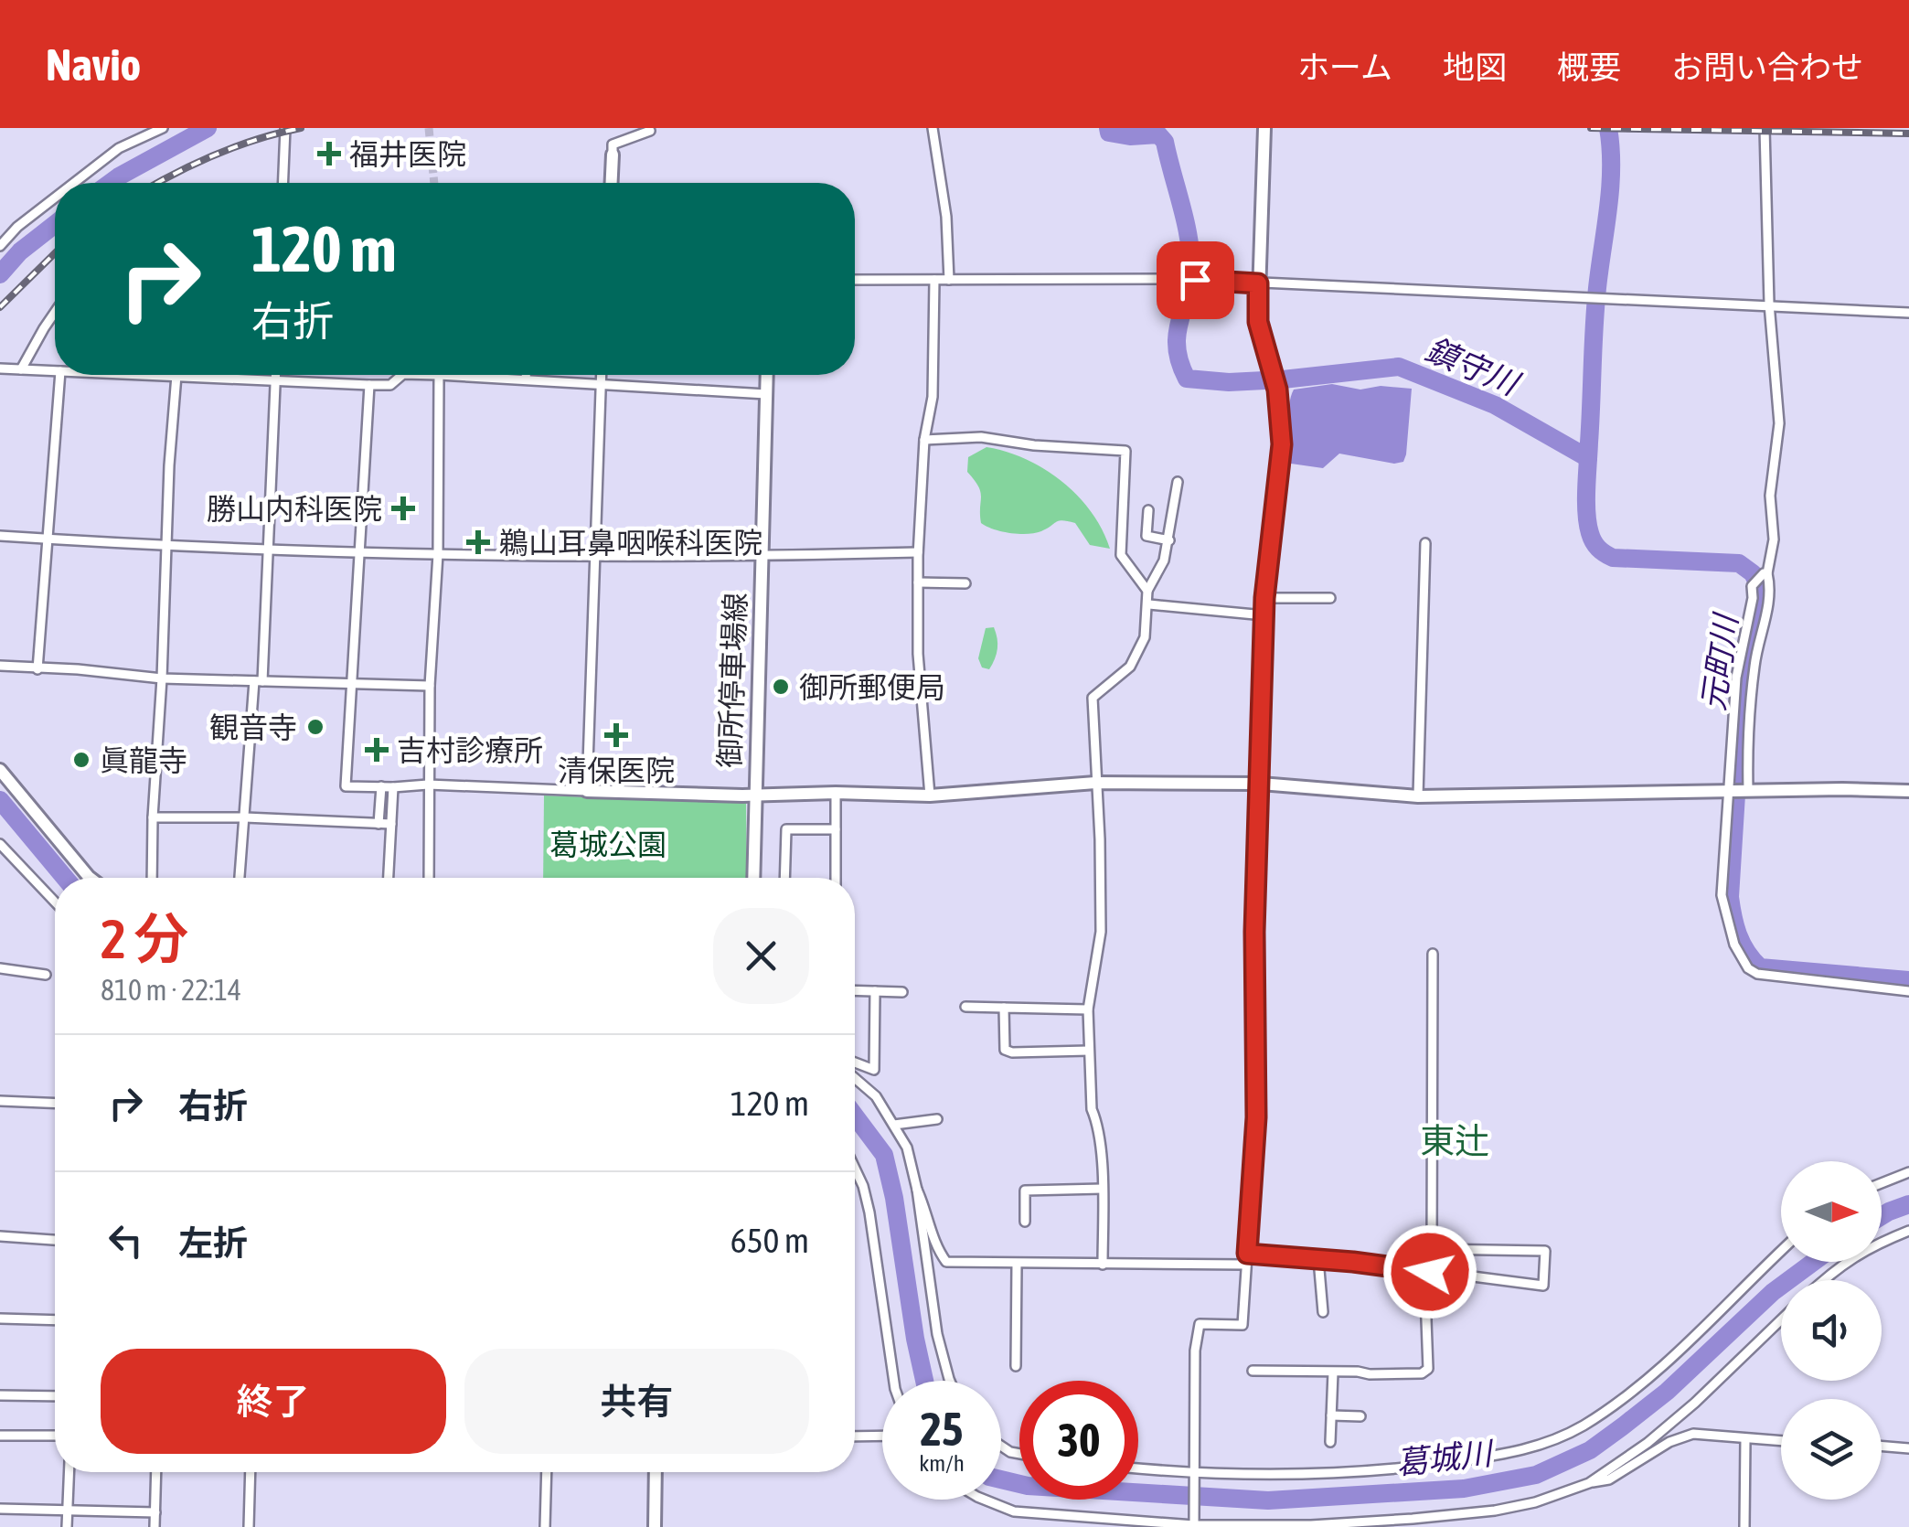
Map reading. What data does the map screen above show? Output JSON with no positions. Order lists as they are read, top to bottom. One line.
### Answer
{"streets":{"street":["御所停車場線"]},"districts":["東辻"],"water":["鎮守川","元町川","葛城川"],"parks":["葛城公園"],"places":{"health":["福井医院","勝山内科医院","鵜山耳鼻咽喉科医院","清保医院","吉村診療所"],"other":["御所郵便局","観音寺","眞龍寺"]},"north":"right","page":{"header":"Navio","nav":["ホーム","地図","概要","お問い合わせ"],"turn":["120 m","右折"],"heading":["2 分","810 m · 22:14"],"list":[{"name":"右折","value":"120 m"},{"name":"左折","value":"650 m"}],"buttons":["終了","共有"],"speed":"25 km/h","limit":"30"}}
